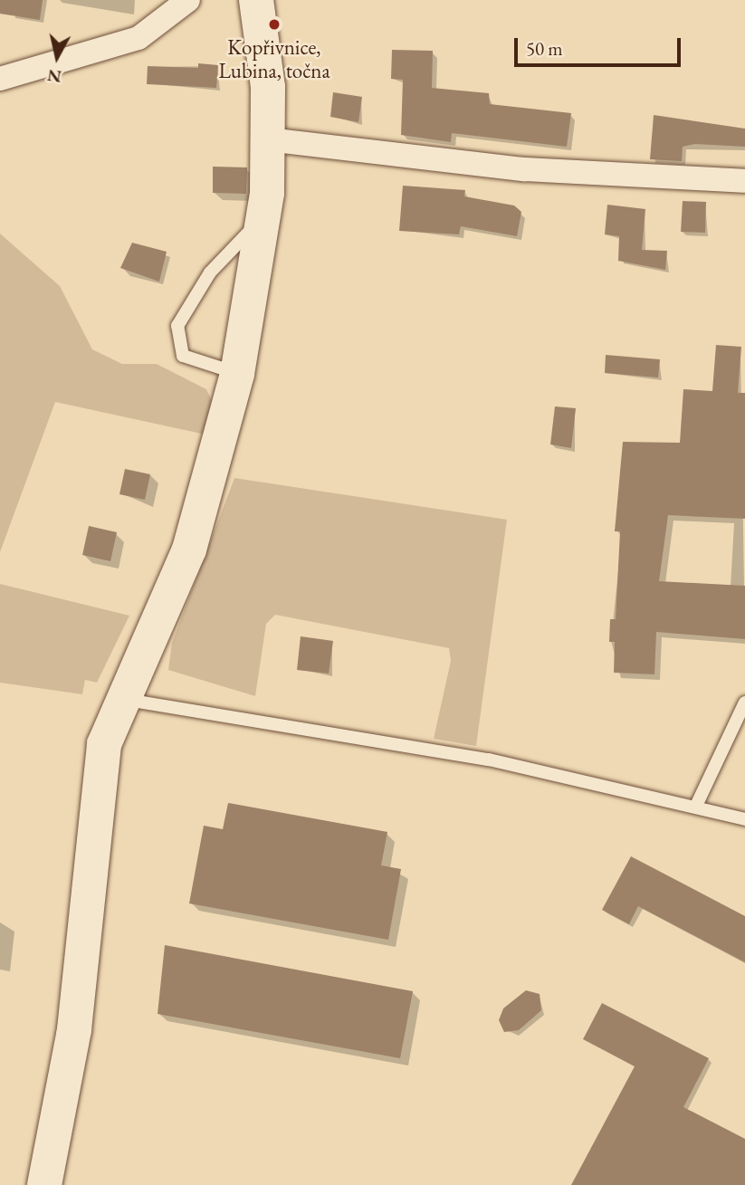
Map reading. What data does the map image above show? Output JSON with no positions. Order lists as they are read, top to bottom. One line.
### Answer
{"places":["Kopřivnice, Lubina, točna"],"scale_bar":"50 m","north":"bottom"}
